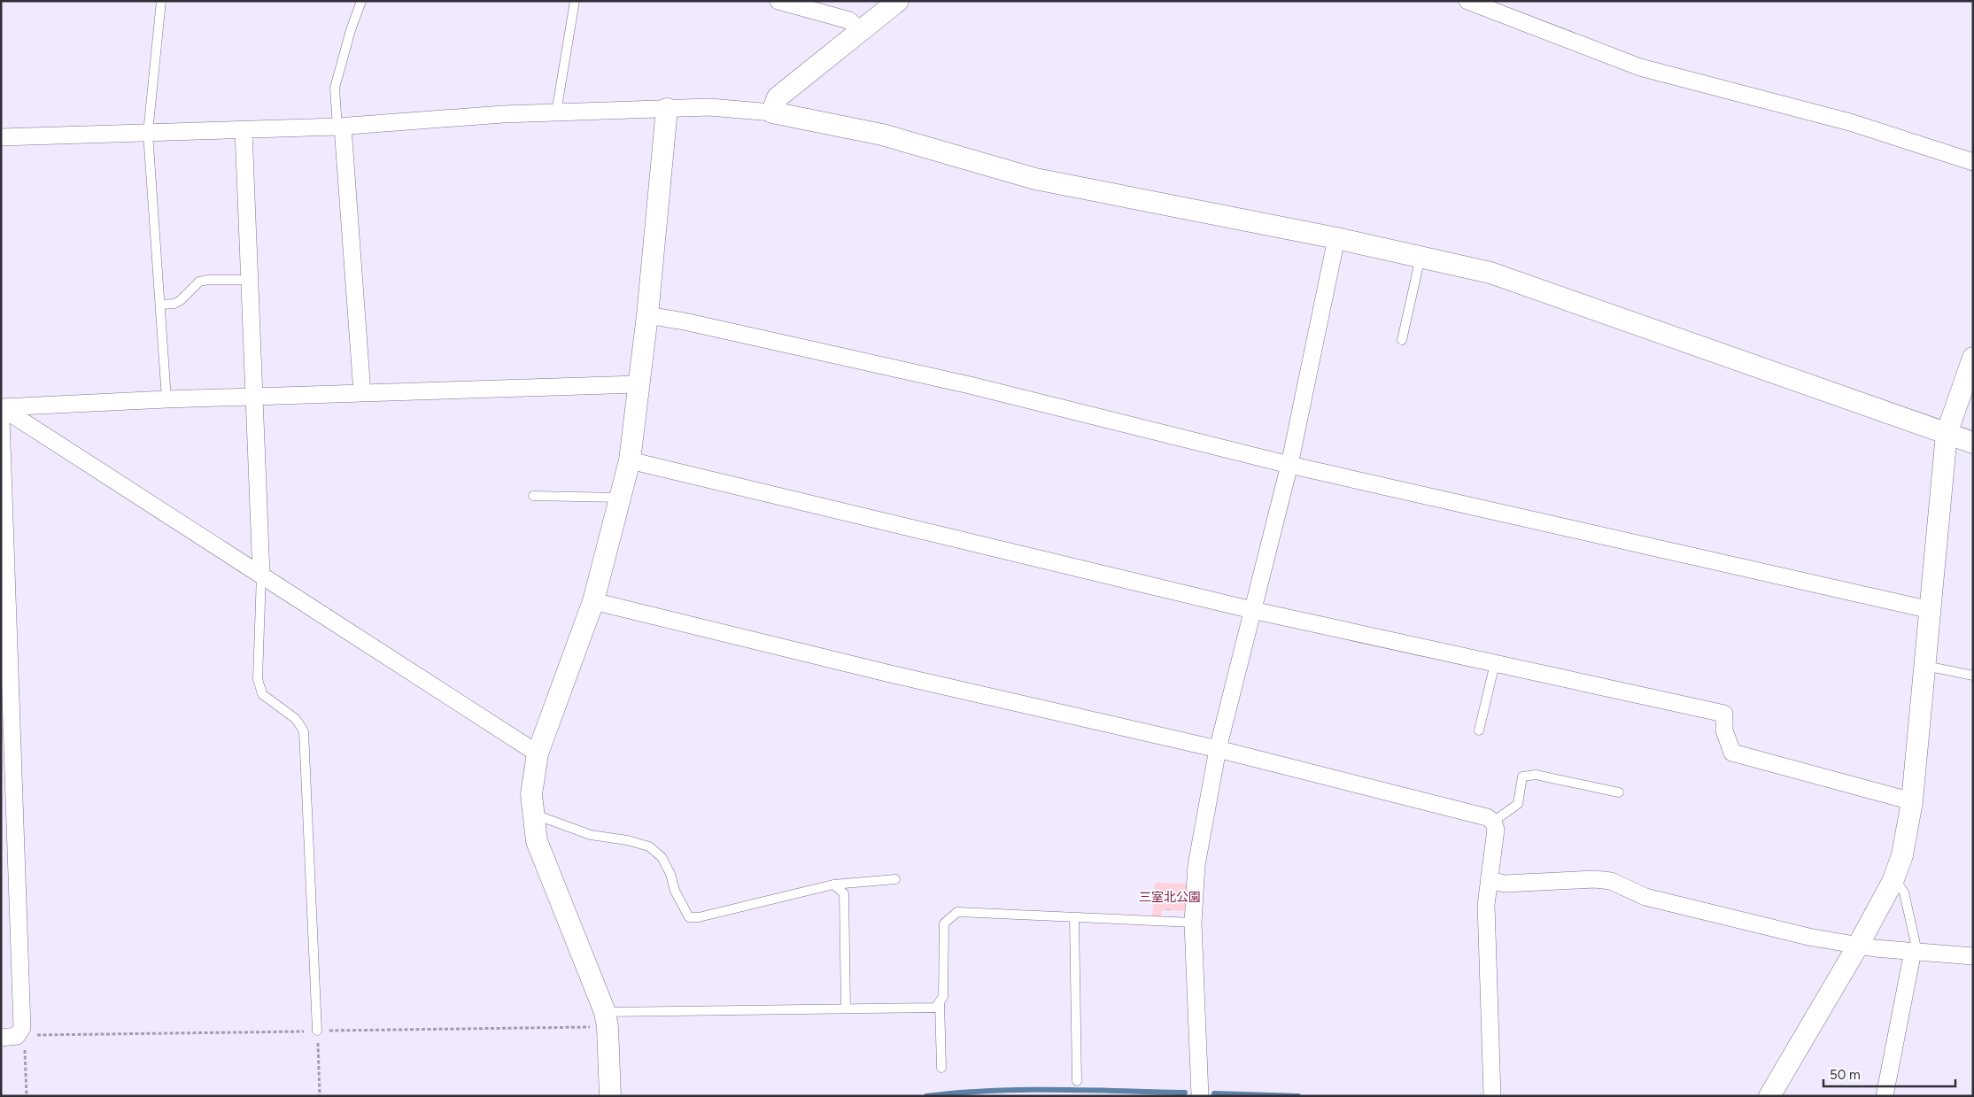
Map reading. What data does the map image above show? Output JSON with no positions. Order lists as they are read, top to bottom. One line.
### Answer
{"parks":["三室北公園"],"scale_bar":"50 m"}
